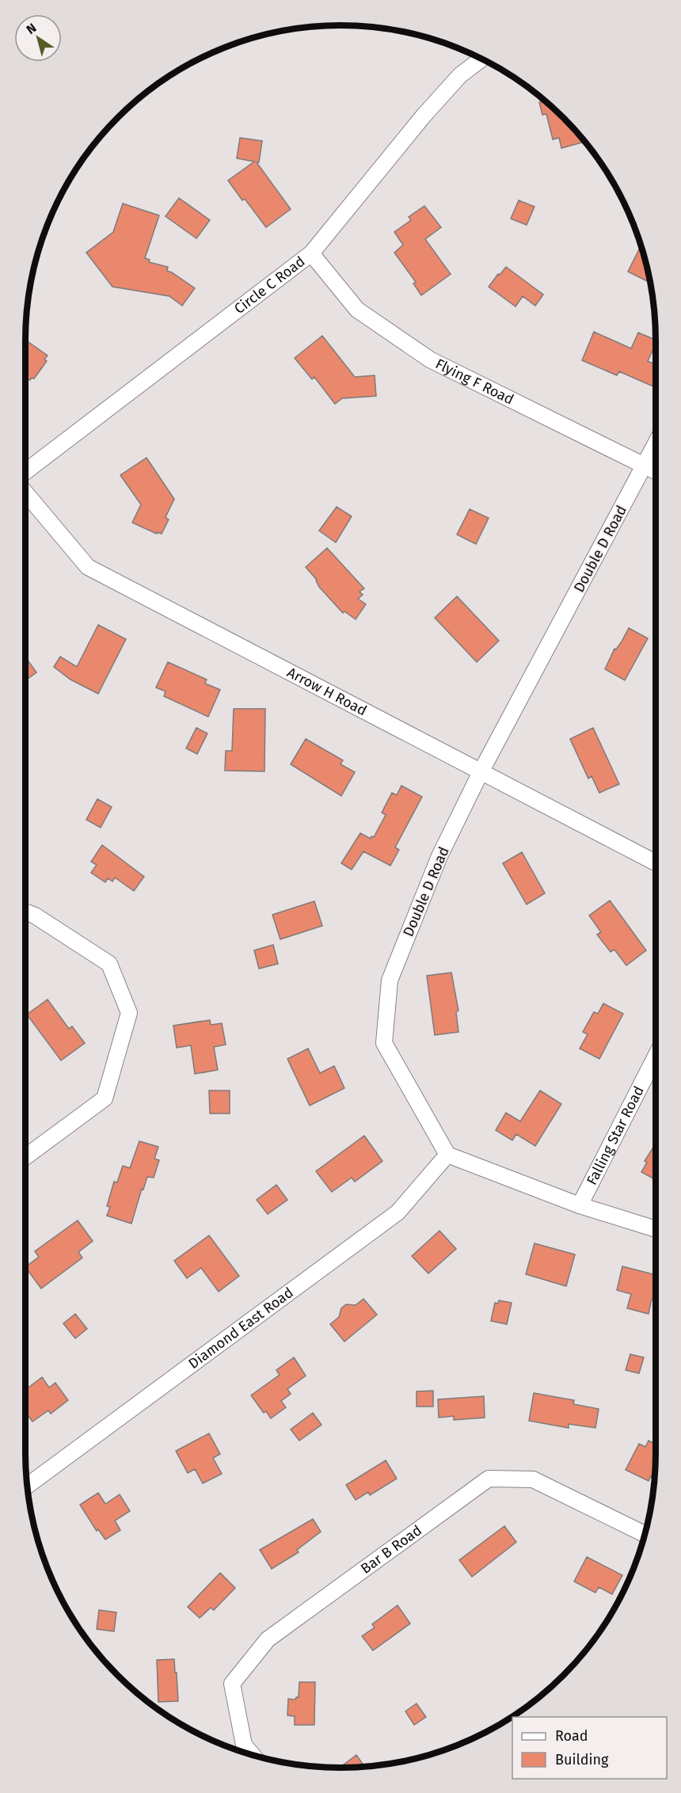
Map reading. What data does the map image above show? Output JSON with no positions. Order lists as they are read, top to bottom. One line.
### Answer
{"streets":{"street":["Circle C Road","Flying F Road","Double D Road","Arrow H Road","Falling Star Road","Diamond East Road","Bar B Road"]},"crossings":[["Circle C Road","Flying F Road"],["Flying F Road","Double D Road"],["Double D Road","Arrow H Road"],["Double D Road","Diamond East Road"]],"legend":["Road","Building"],"north":"top left"}
